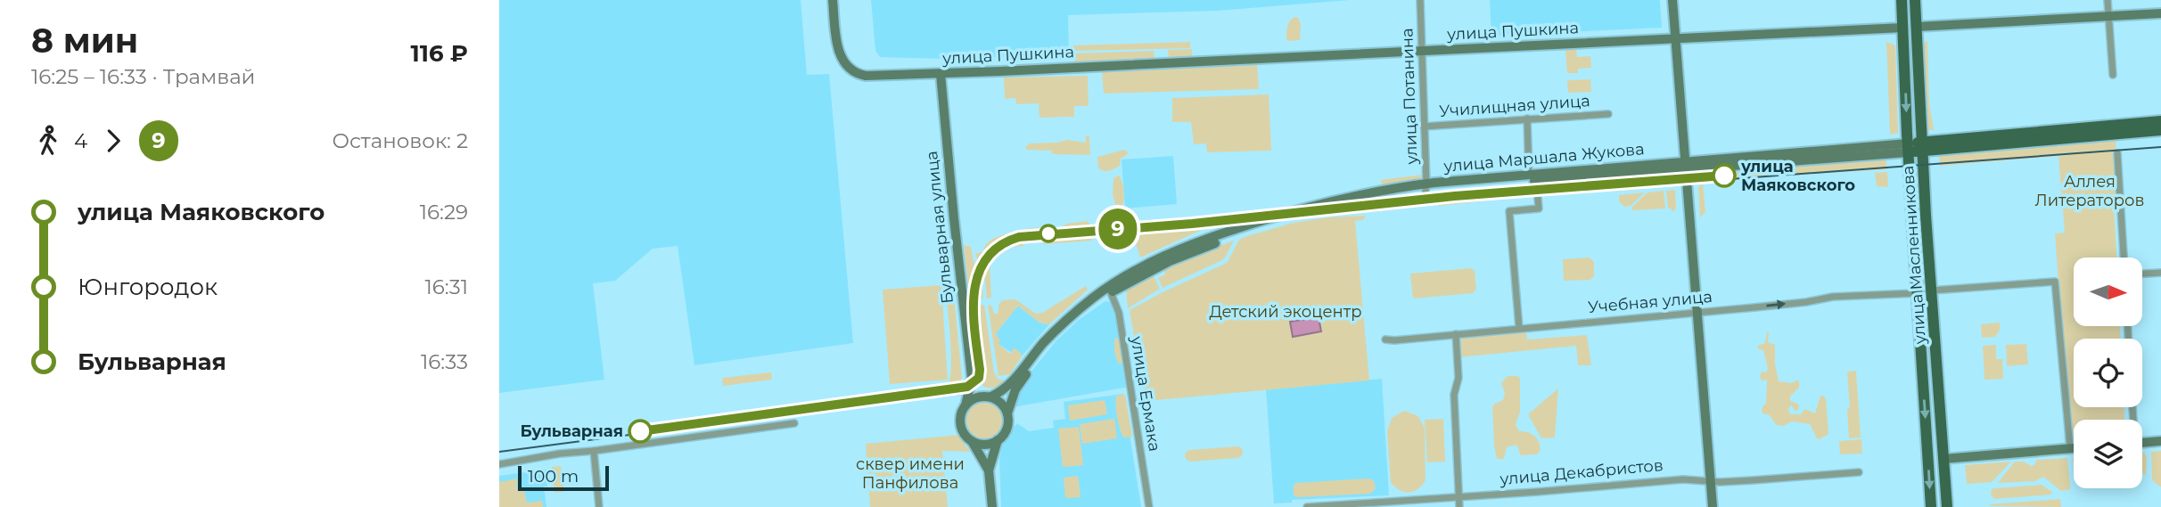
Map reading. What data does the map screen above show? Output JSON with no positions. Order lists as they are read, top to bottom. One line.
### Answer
{"streets":{"main road":["улица Пушкина","улица Маршала Жукова","Бульварная улица","улица Масленникова"],"street":["улица Потанина","Училищная улица","Учебная улица","улица Ермака","улица Декабристов"]},"crossings":[["улица Пушкина","улица Потанина"],["улица Пушкина","Бульварная улица"],["улица Пушкина","улица Масленникова"],["улица Потанина","Училищная улица"],["улица Потанина","улица Маршала Жукова"],["улица Маршала Жукова","Бульварная улица"],["улица Маршала Жукова","улица Масленникова"],["улица Маршала Жукова","улица Ермака"],["улица Масленникова","Учебная улица"]],"one_way":["Учебная улица"],"parks":["Аллея Литераторов","Детский экоцентр","сквер имени Панфилова"],"places":["улица Маяковского","Бульварная"],"lines":["tram line 9"],"scale_bar":"100 m","north":"right","page":{"heading":["8 мин","16:25 – 16:33 · Трамвай","116 ₽"],"on_map":"9","legs":["4","9","Остановок: 2"],"list":[{"name":"улица Маяковского","value":"16:29"},{"name":"Юнгородок","value":"16:31"},{"name":"Бульварная","value":"16:33"}],"scale":"100 m"}}
